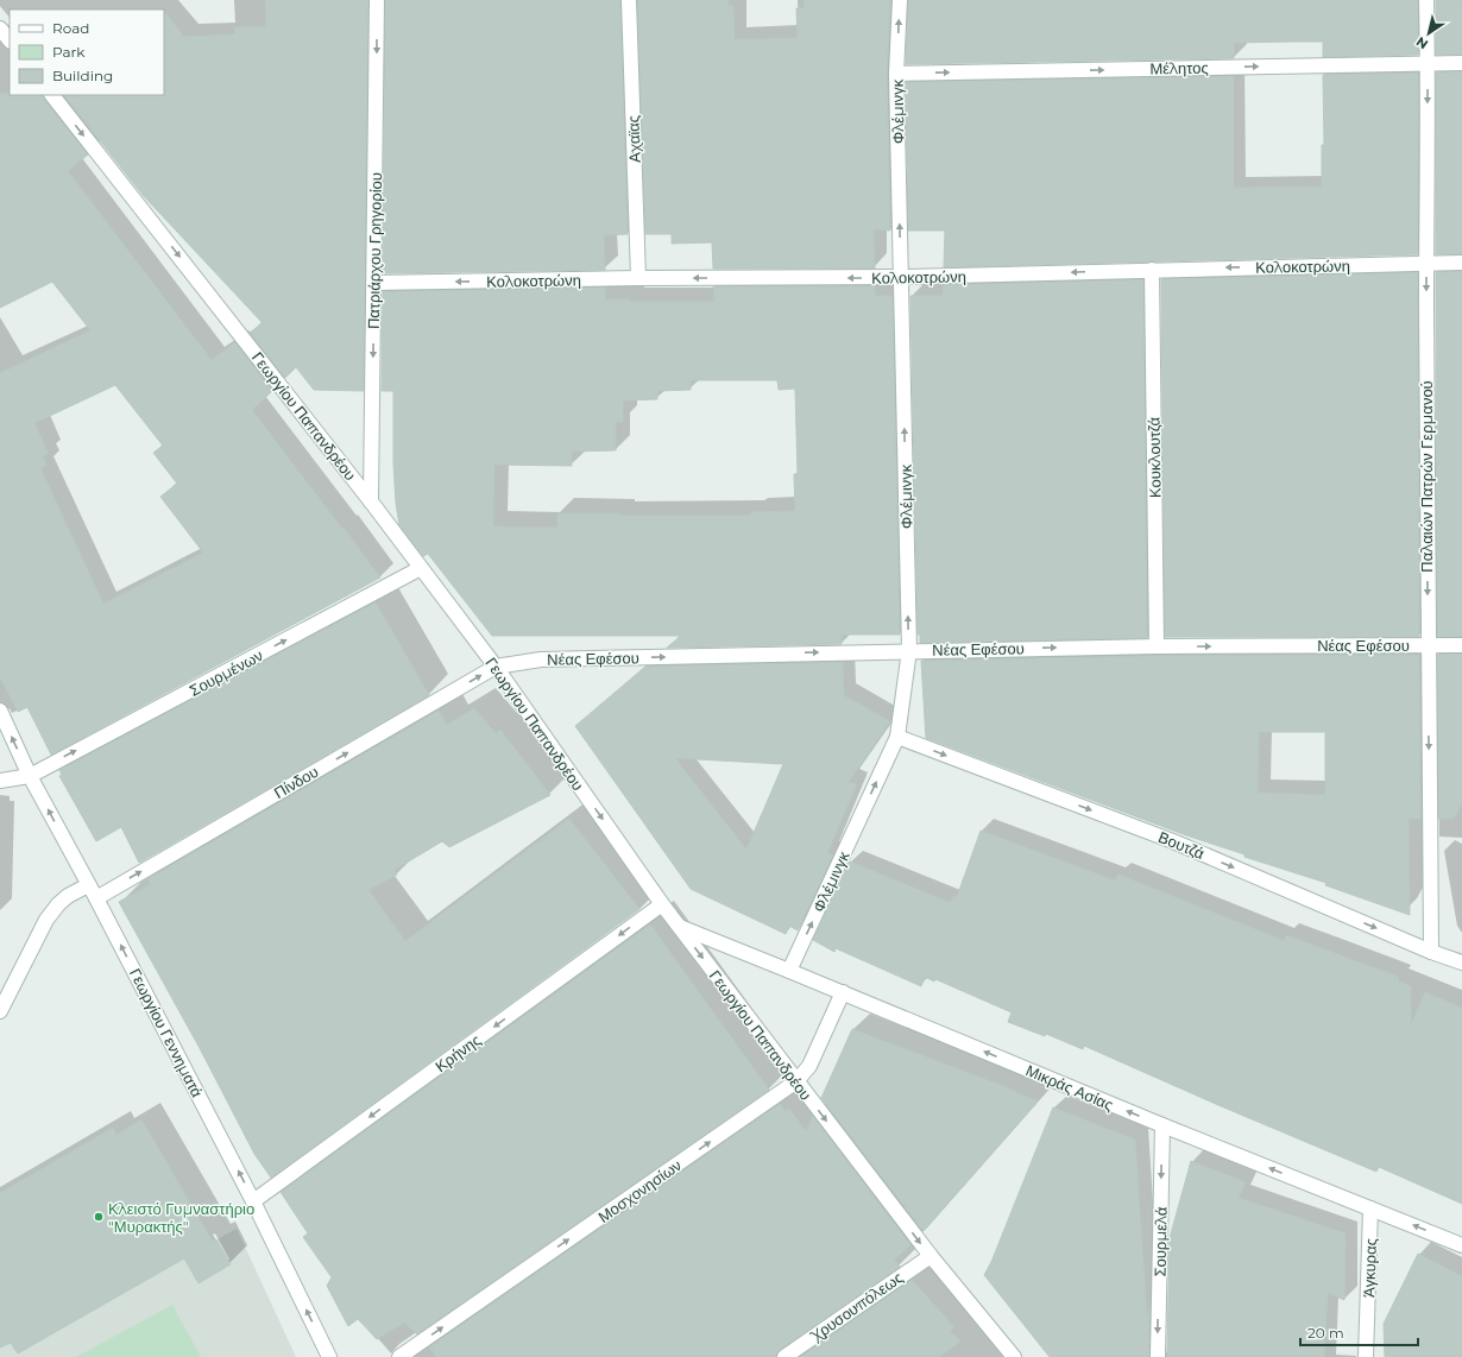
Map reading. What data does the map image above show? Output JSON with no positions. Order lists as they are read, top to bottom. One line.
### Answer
{"streets":{"street":["Μέλητος","Φλέμινγκ","Αχαϊας","Πατριάρχου Γρηγορίου","Κολοκοτρώνη","Γεωργίου Παπανδρέου","Κουκλουτζά","Παλαιών Πατρών Γερμανού","Νέας Εφέσου","Σουρμένων","Πίνδου","Βουτζά","Γεωργίου Γεννηματά","Κρήνης","Μικράς Ασίας","Μοσχονησίων","Σουρμελά","Άγκυρας","Χρυσουπόλεως"]},"crossings":[["Μέλητος","Φλέμινγκ"],["Μέλητος","Παλαιών Πατρών Γερμανού"],["Φλέμινγκ","Κολοκοτρώνη"],["Φλέμινγκ","Νέας Εφέσου"],["Φλέμινγκ","Βουτζά"],["Φλέμινγκ","Μικράς Ασίας"],["Αχαϊας","Κολοκοτρώνη"],["Πατριάρχου Γρηγορίου","Κολοκοτρώνη"],["Πατριάρχου Γρηγορίου","Γεωργίου Παπανδρέου"],["Κολοκοτρώνη","Κουκλουτζά"],["Κολοκοτρώνη","Παλαιών Πατρών Γερμανού"],["Γεωργίου Παπανδρέου","Νέας Εφέσου"],["Γεωργίου Παπανδρέου","Σουρμένων"],["Γεωργίου Παπανδρέου","Πίνδου"],["Γεωργίου Παπανδρέου","Κρήνης"],["Γεωργίου Παπανδρέου","Μικράς Ασίας"],["Γεωργίου Παπανδρέου","Μοσχονησίων"],["Γεωργίου Παπανδρέου","Χρυσουπόλεως"],["Κουκλουτζά","Νέας Εφέσου"],["Παλαιών Πατρών Γερμανού","Νέας Εφέσου"],["Παλαιών Πατρών Γερμανού","Βουτζά"],["Νέας Εφέσου","Πίνδου"],["Σουρμένων","Γεωργίου Γεννηματά"],["Πίνδου","Γεωργίου Γεννηματά"],["Γεωργίου Γεννηματά","Κρήνης"],["Μικράς Ασίας","Μοσχονησίων"],["Μικράς Ασίας","Σουρμελά"],["Μικράς Ασίας","Άγκυρας"]],"one_way":["Μέλητος","Φλέμινγκ","Πατριάρχου Γρηγορίου","Κολοκοτρώνη","Γεωργίου Παπανδρέου","Παλαιών Πατρών Γερμανού","Νέας Εφέσου","Σουρμένων","Πίνδου","Βουτζά","Γεωργίου Γεννηματά","Κρήνης","Μικράς Ασίας","Μοσχονησίων","Σουρμελά"],"places":["Κλειστό Γυμναστήριο \"Μυρακτής\""],"legend":["Road","Park","Building"],"scale_bar":"20 m","north":"bottom left"}
